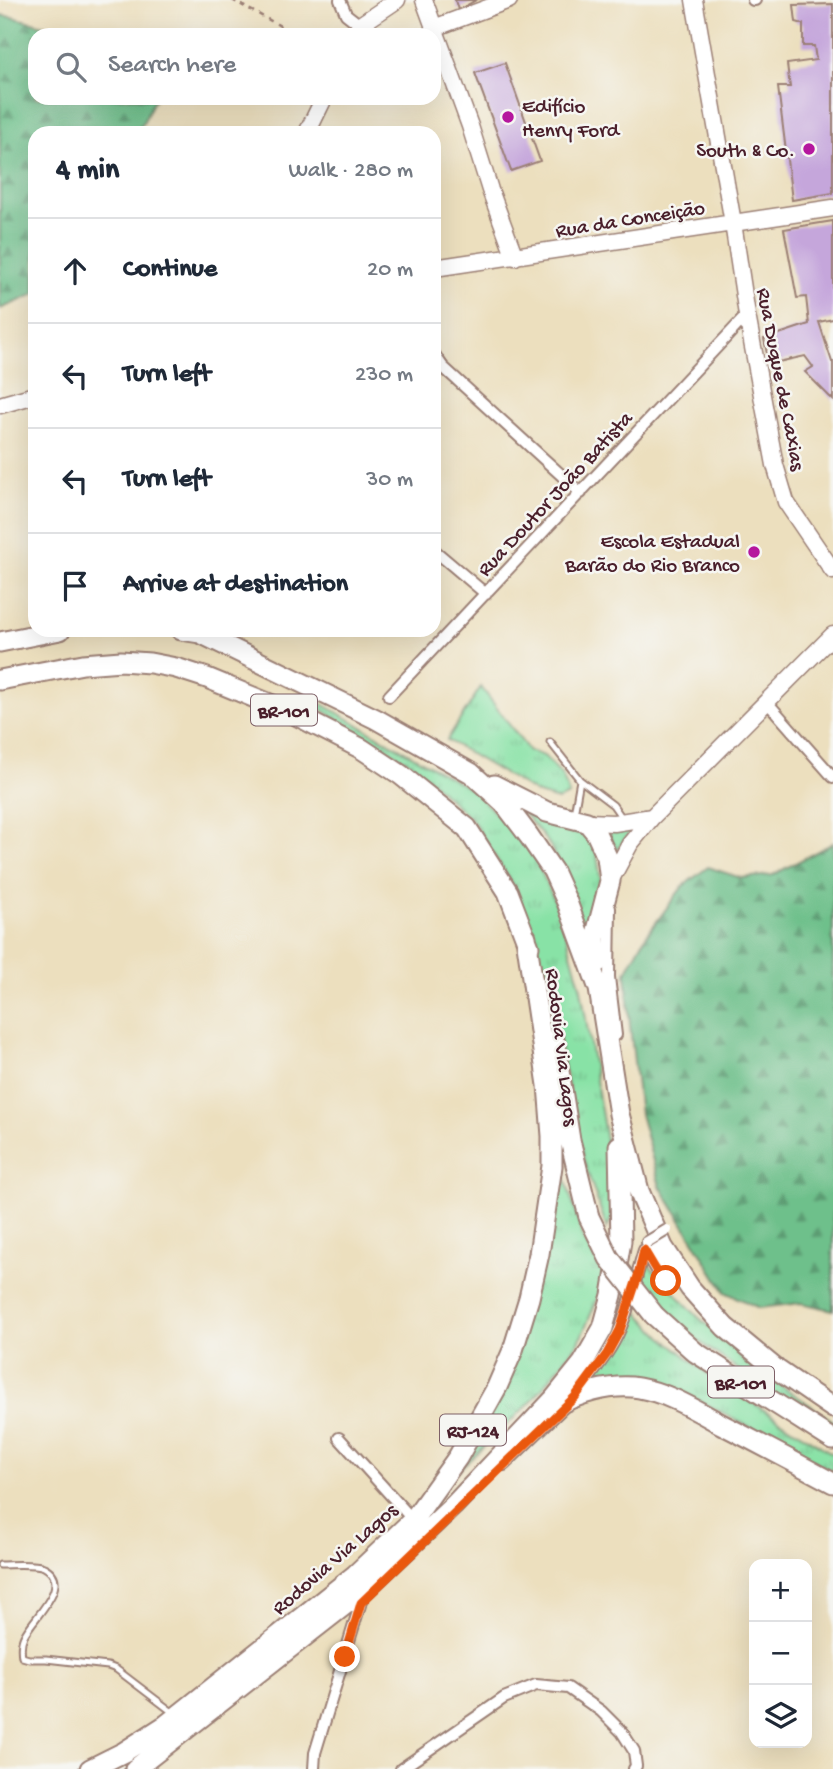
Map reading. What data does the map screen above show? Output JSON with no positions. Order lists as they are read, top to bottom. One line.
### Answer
{"streets":{"highway":["BR-101","Rodovia Via Lagos","RJ-124"],"main road":["Rua da Conceição","Rua Duque de Caxias"],"street":["Rua Doutor João Batista"]},"crossings":[["Rua da Conceição","Rua Duque de Caxias"],["Rua Duque de Caxias","Rua Doutor João Batista"],["BR-101","Rodovia Via Lagos"],["Rodovia Via Lagos","RJ-124"]],"places":["Edifício Henry Ford","South & Co.","Escola Estadual Barão do Rio Branco"],"page":{"search":"Search here","heading":["4 min","Walk · 280 m"],"list":[["Continue","20 m"],["Turn left","230 m"],["Turn left","30 m"],"Arrive at destination"],"map_buttons":["+","−"]}}
